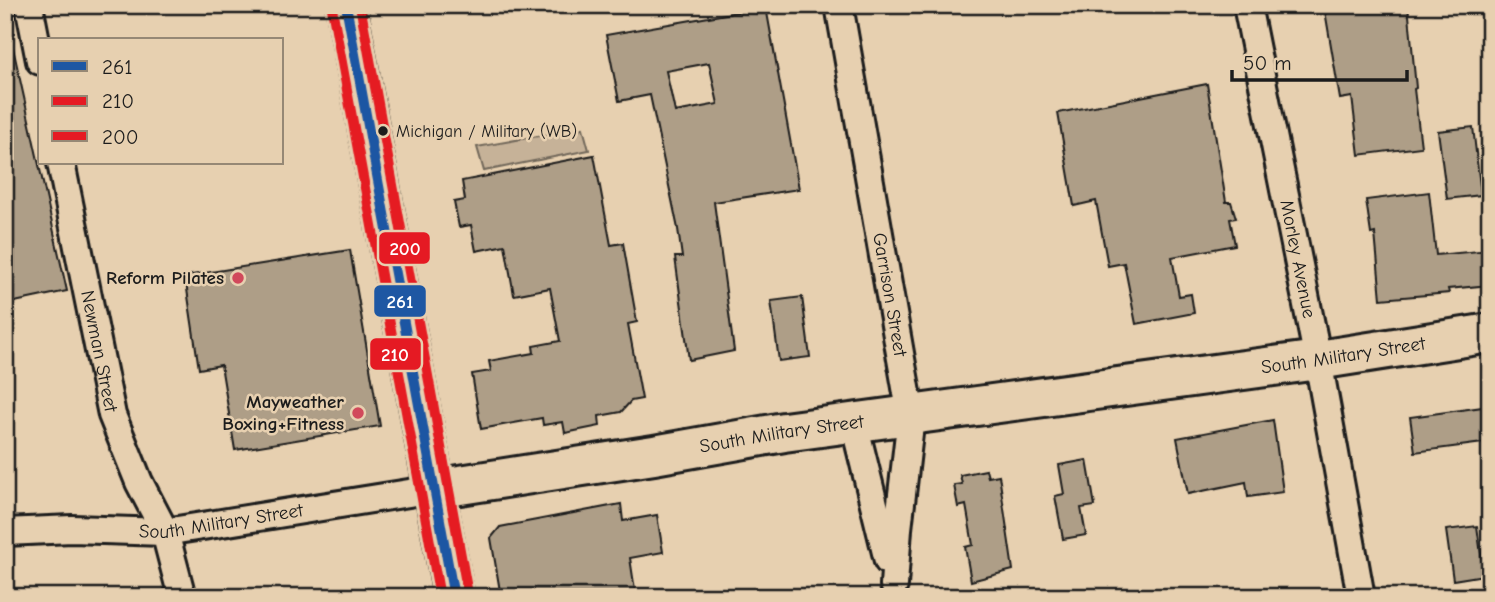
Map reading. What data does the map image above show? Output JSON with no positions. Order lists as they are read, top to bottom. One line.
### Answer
{"streets":{"street":["Morley Avenue","Garrison Street","Newman Street","South Military Street"]},"crossings":[["Morley Avenue","South Military Street"],["Garrison Street","South Military Street"],["Newman Street","South Military Street"]],"places":["Michigan / Military (WB)","Reform Pilates","Mayweather Boxing+Fitness"],"lines":["transit line 261","transit line 200","transit line 210"],"legend":["261","210","200"],"scale_bar":"50 m"}
